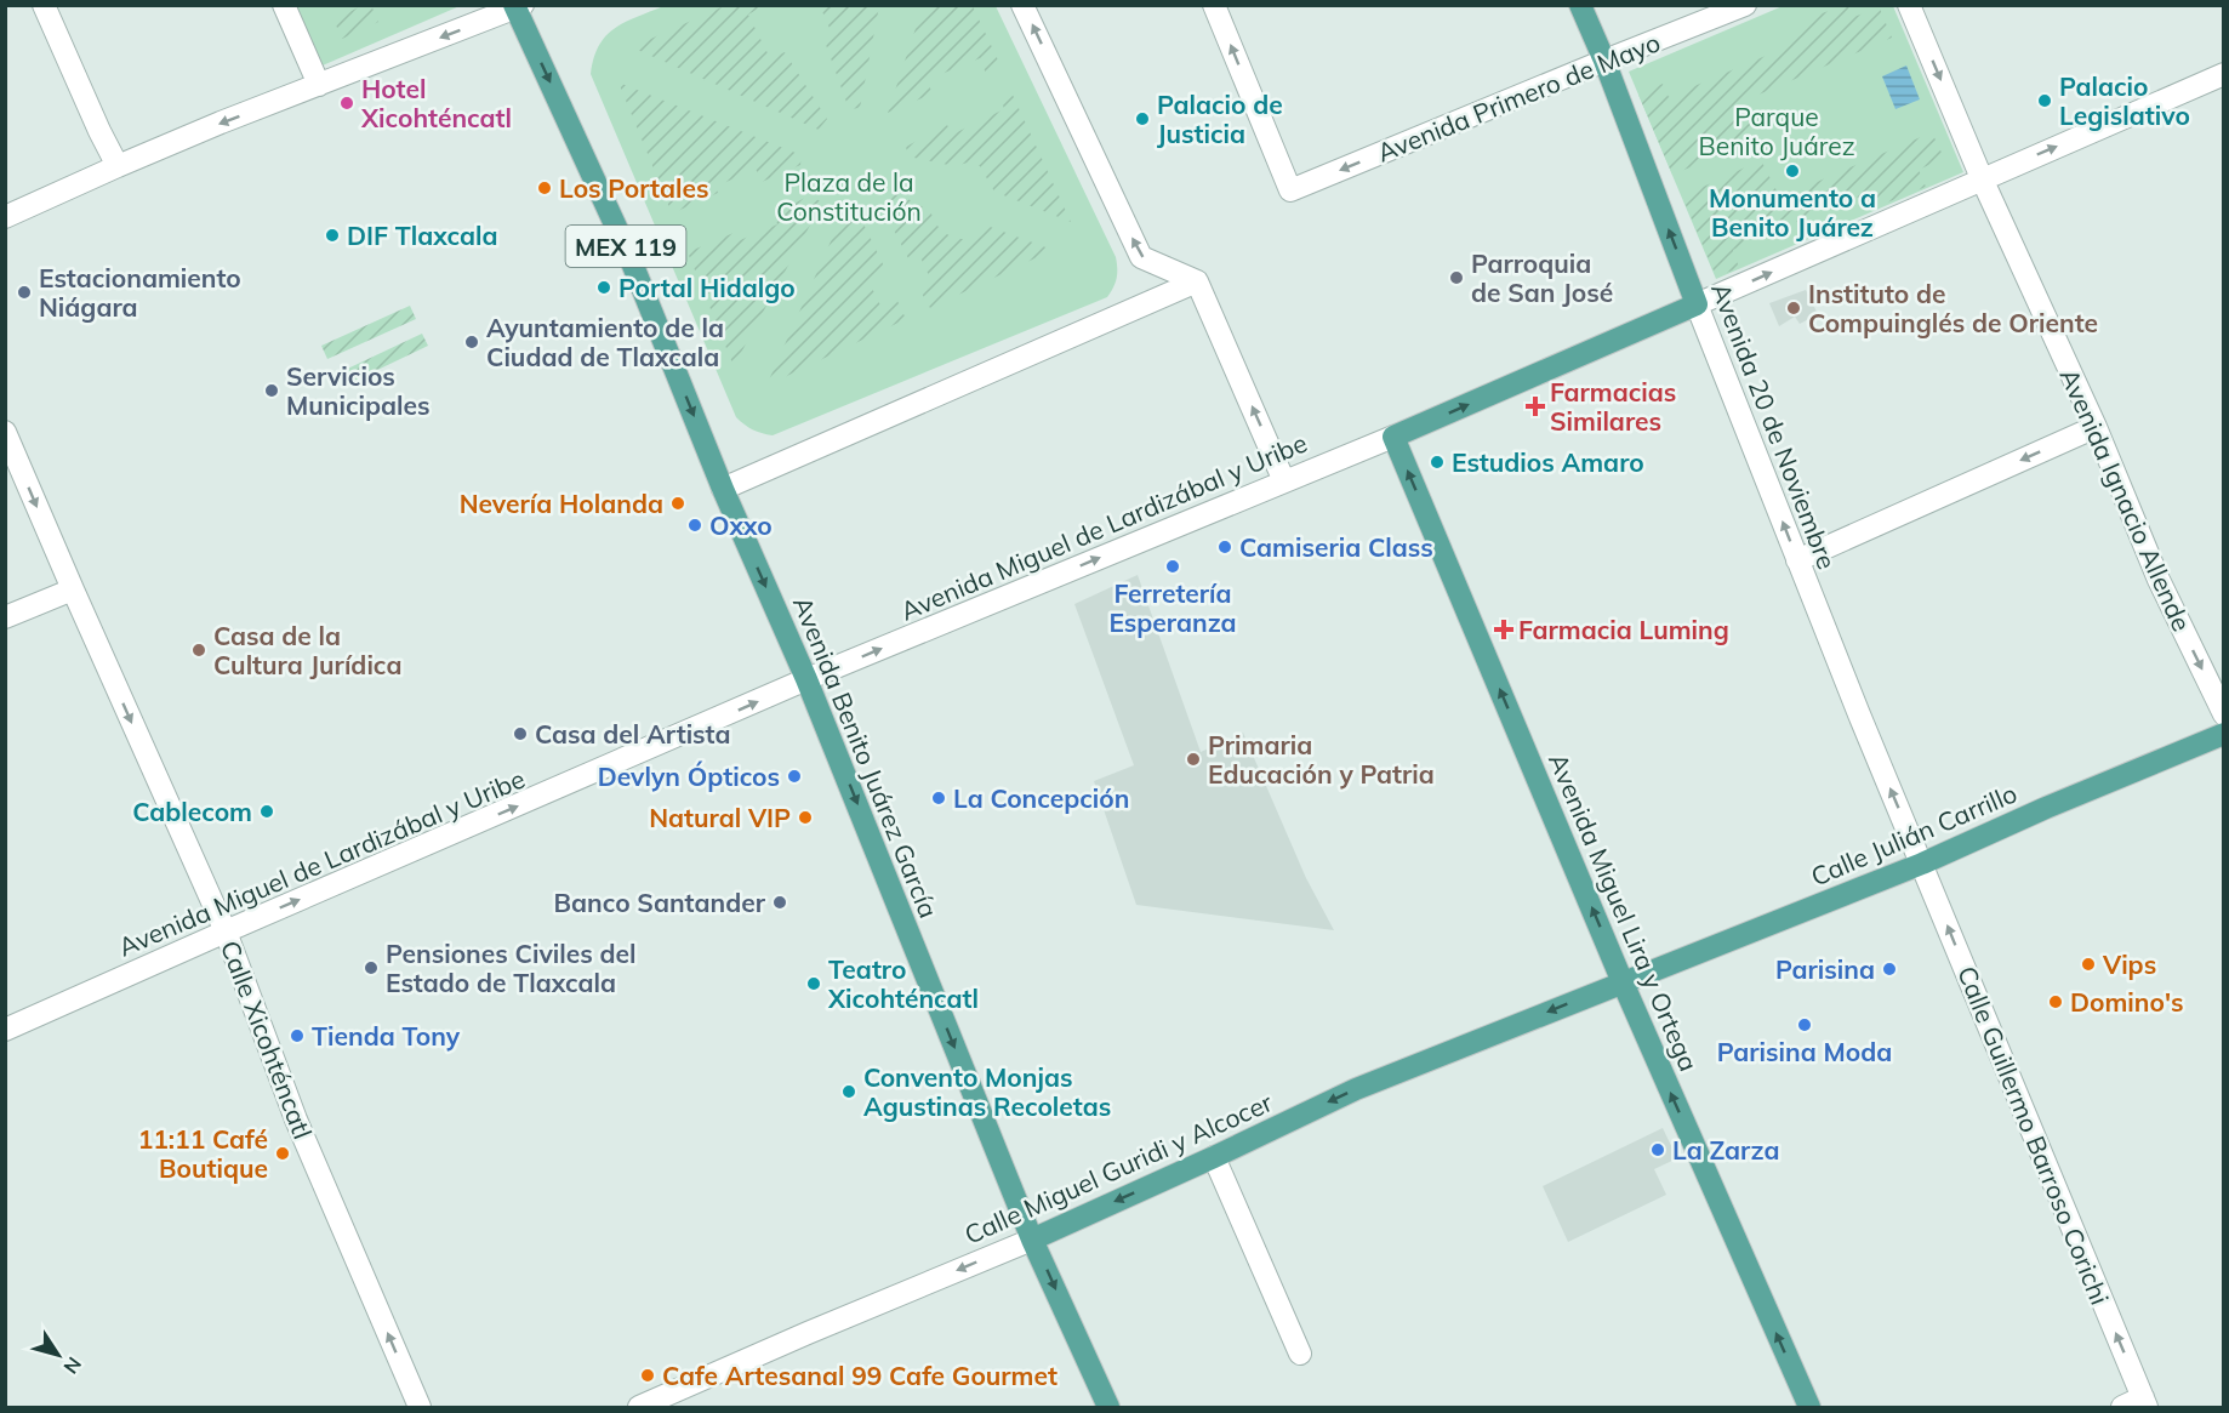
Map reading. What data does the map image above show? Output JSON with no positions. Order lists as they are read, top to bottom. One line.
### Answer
{"streets":{"main road":["MEX 119","Avenida 20 de Noviembre","Avenida Miguel de Lardizábal y Uribe","Avenida Benito Juárez García","Calle Julián Carrillo","Avenida Miguel Lira y Ortega","Calle Miguel Guridi y Alcocer"],"street":["Avenida Primero de Mayo","Avenida Ignacio Allende","Calle Xicohténcatl","Calle Guillermo Barroso Corichi"]},"crossings":[["Avenida Primero de Mayo","Avenida 20 de Noviembre"],["MEX 119","Avenida Benito Juárez García"],["Avenida 20 de Noviembre","Avenida Miguel de Lardizábal y Uribe"],["Avenida 20 de Noviembre","Calle Julián Carrillo"],["Avenida 20 de Noviembre","Calle Guillermo Barroso Corichi"],["Avenida Ignacio Allende","Avenida Miguel de Lardizábal y Uribe"],["Avenida Miguel de Lardizábal y Uribe","Avenida Benito Juárez García"],["Avenida Miguel de Lardizábal y Uribe","Avenida Miguel Lira y Ortega"],["Avenida Miguel de Lardizábal y Uribe","Calle Xicohténcatl"],["Avenida Benito Juárez García","Calle Miguel Guridi y Alcocer"],["Calle Julián Carrillo","Avenida Miguel Lira y Ortega"],["Calle Julián Carrillo","Calle Guillermo Barroso Corichi"],["Calle Julián Carrillo","Calle Miguel Guridi y Alcocer"],["Avenida Miguel Lira y Ortega","Calle Miguel Guridi y Alcocer"]],"one_way":["Avenida 20 de Noviembre","Avenida Ignacio Allende","Avenida Miguel de Lardizábal y Uribe","Avenida Benito Juárez García","Avenida Miguel Lira y Ortega","Calle Guillermo Barroso Corichi","Calle Miguel Guridi y Alcocer"],"parks":["Parque Benito Juárez","Plaza de la Constitución"],"places":{"other":["Palacio Legislativo","Hotel Xicohténcatl","Palacio de Justicia","Monumento a Benito Juárez","Los Portales","DIF Tlaxcala","Parroquia de San José","Portal Hidalgo","Estacionamiento Niágara","Instituto de Compuinglés de Oriente","Ayuntamiento de la Ciudad de Tlaxcala","Servicios Municipales","Estudios Amaro","Nevería Holanda","Oxxo","Camiseria Class","Ferretería Esperanza","Casa de la Cultura Jurídica","Casa del Artista","Primaria Educación y Patria","Devlyn Ópticos","La Concepción","Cablecom","Natural VIP","Banco Santander","Vips","Pensiones Civiles del Estado de Tlaxcala","Parisina","Teatro Xicohténcatl","Domino's","Parisina Moda","Tienda Tony","Convento Monjas Agustinas Recoletas","La Zarza","11:11 Café Boutique","Cafe Artesanal 99 Cafe Gourmet"],"health":["Farmacias Similares","Farmacia Luming"]},"north":"bottom right"}
